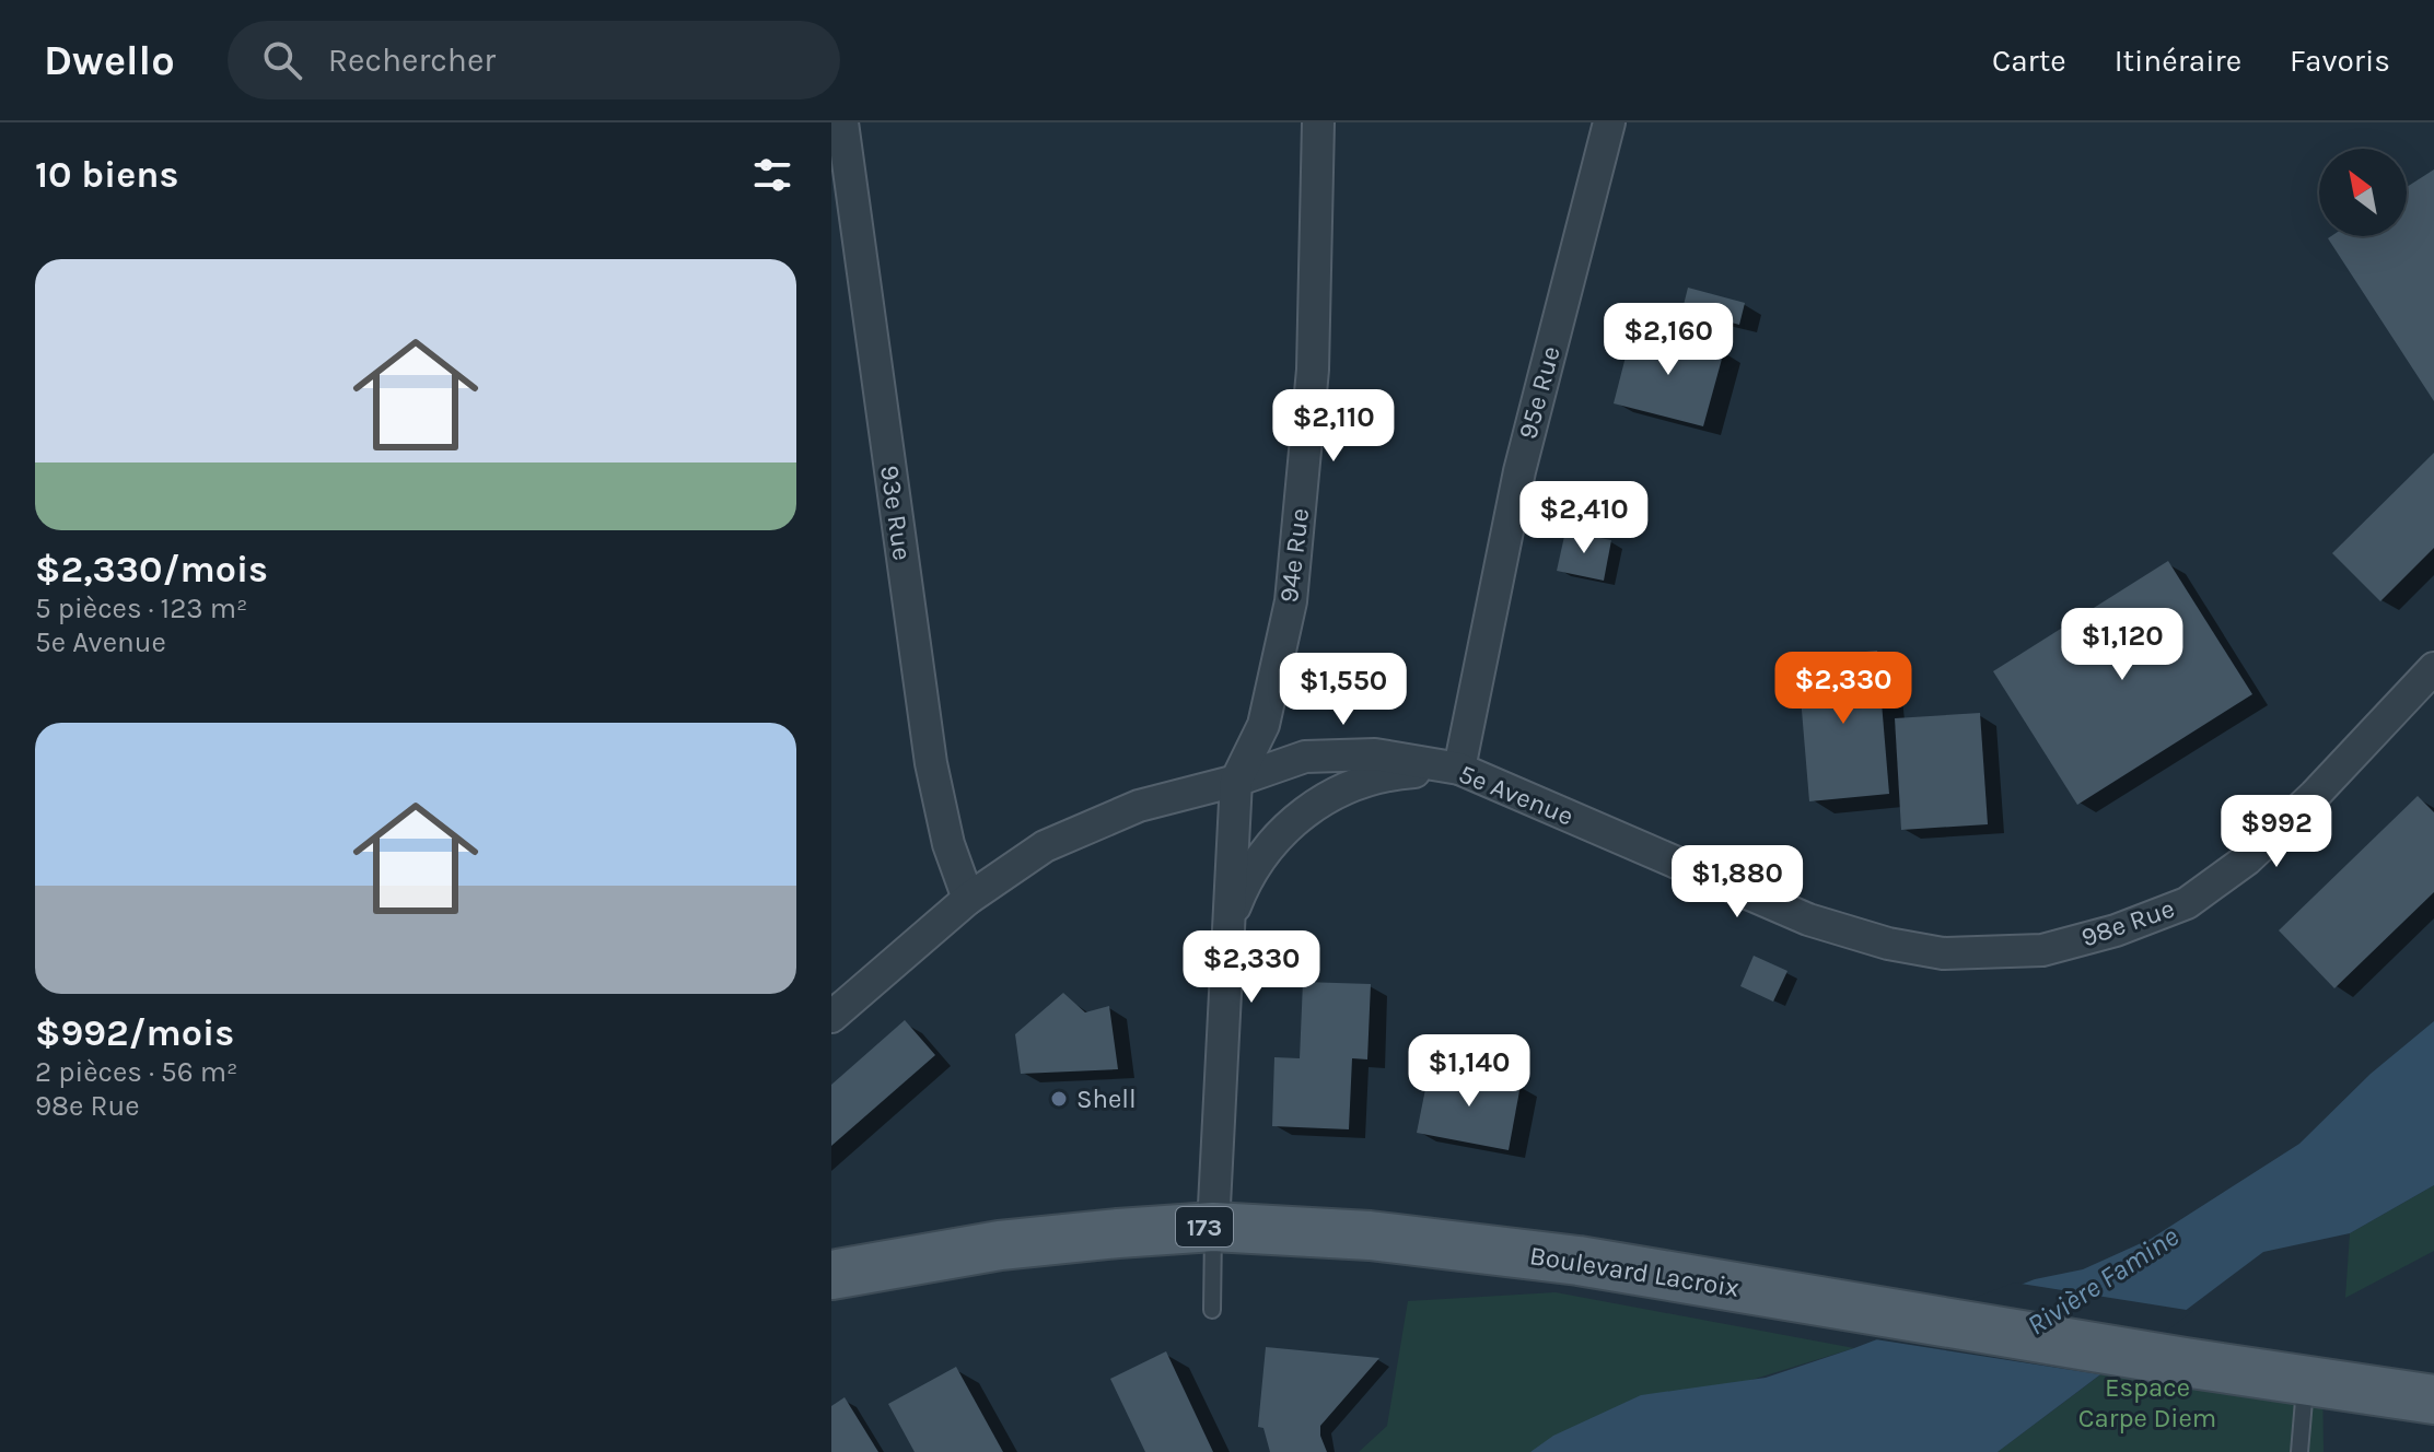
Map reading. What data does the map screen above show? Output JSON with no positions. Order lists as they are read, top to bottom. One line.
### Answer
{"streets":{"main road":["173","Boulevard Lacroix"],"street":["95e Rue","93e Rue","94e Rue","5e Avenue","98e Rue"]},"crossings":[["95e Rue","94e Rue"],["95e Rue","5e Avenue"],["93e Rue","5e Avenue"],["94e Rue","5e Avenue"],["94e Rue","Boulevard Lacroix"],["5e Avenue","98e Rue"]],"water":["Rivière Famine"],"parks":["Espace Carpe Diem"],"places":["Shell"],"north":"top left","page":{"header":"Dwello","search":"Rechercher","nav":["Carte","Itinéraire","Favoris"],"heading":"10 biens","list":[{"name":"$2,330/mois","note":"5 pièces · 123 m² · 5e Avenue"},{"name":"$992/mois","note":"2 pièces · 56 m² · 98e Rue"}],"price":["$2,160","$2,110","$2,410","$1,120","$2,330","$1,550","$992","$1,880","$2,330","$1,140"]}}
